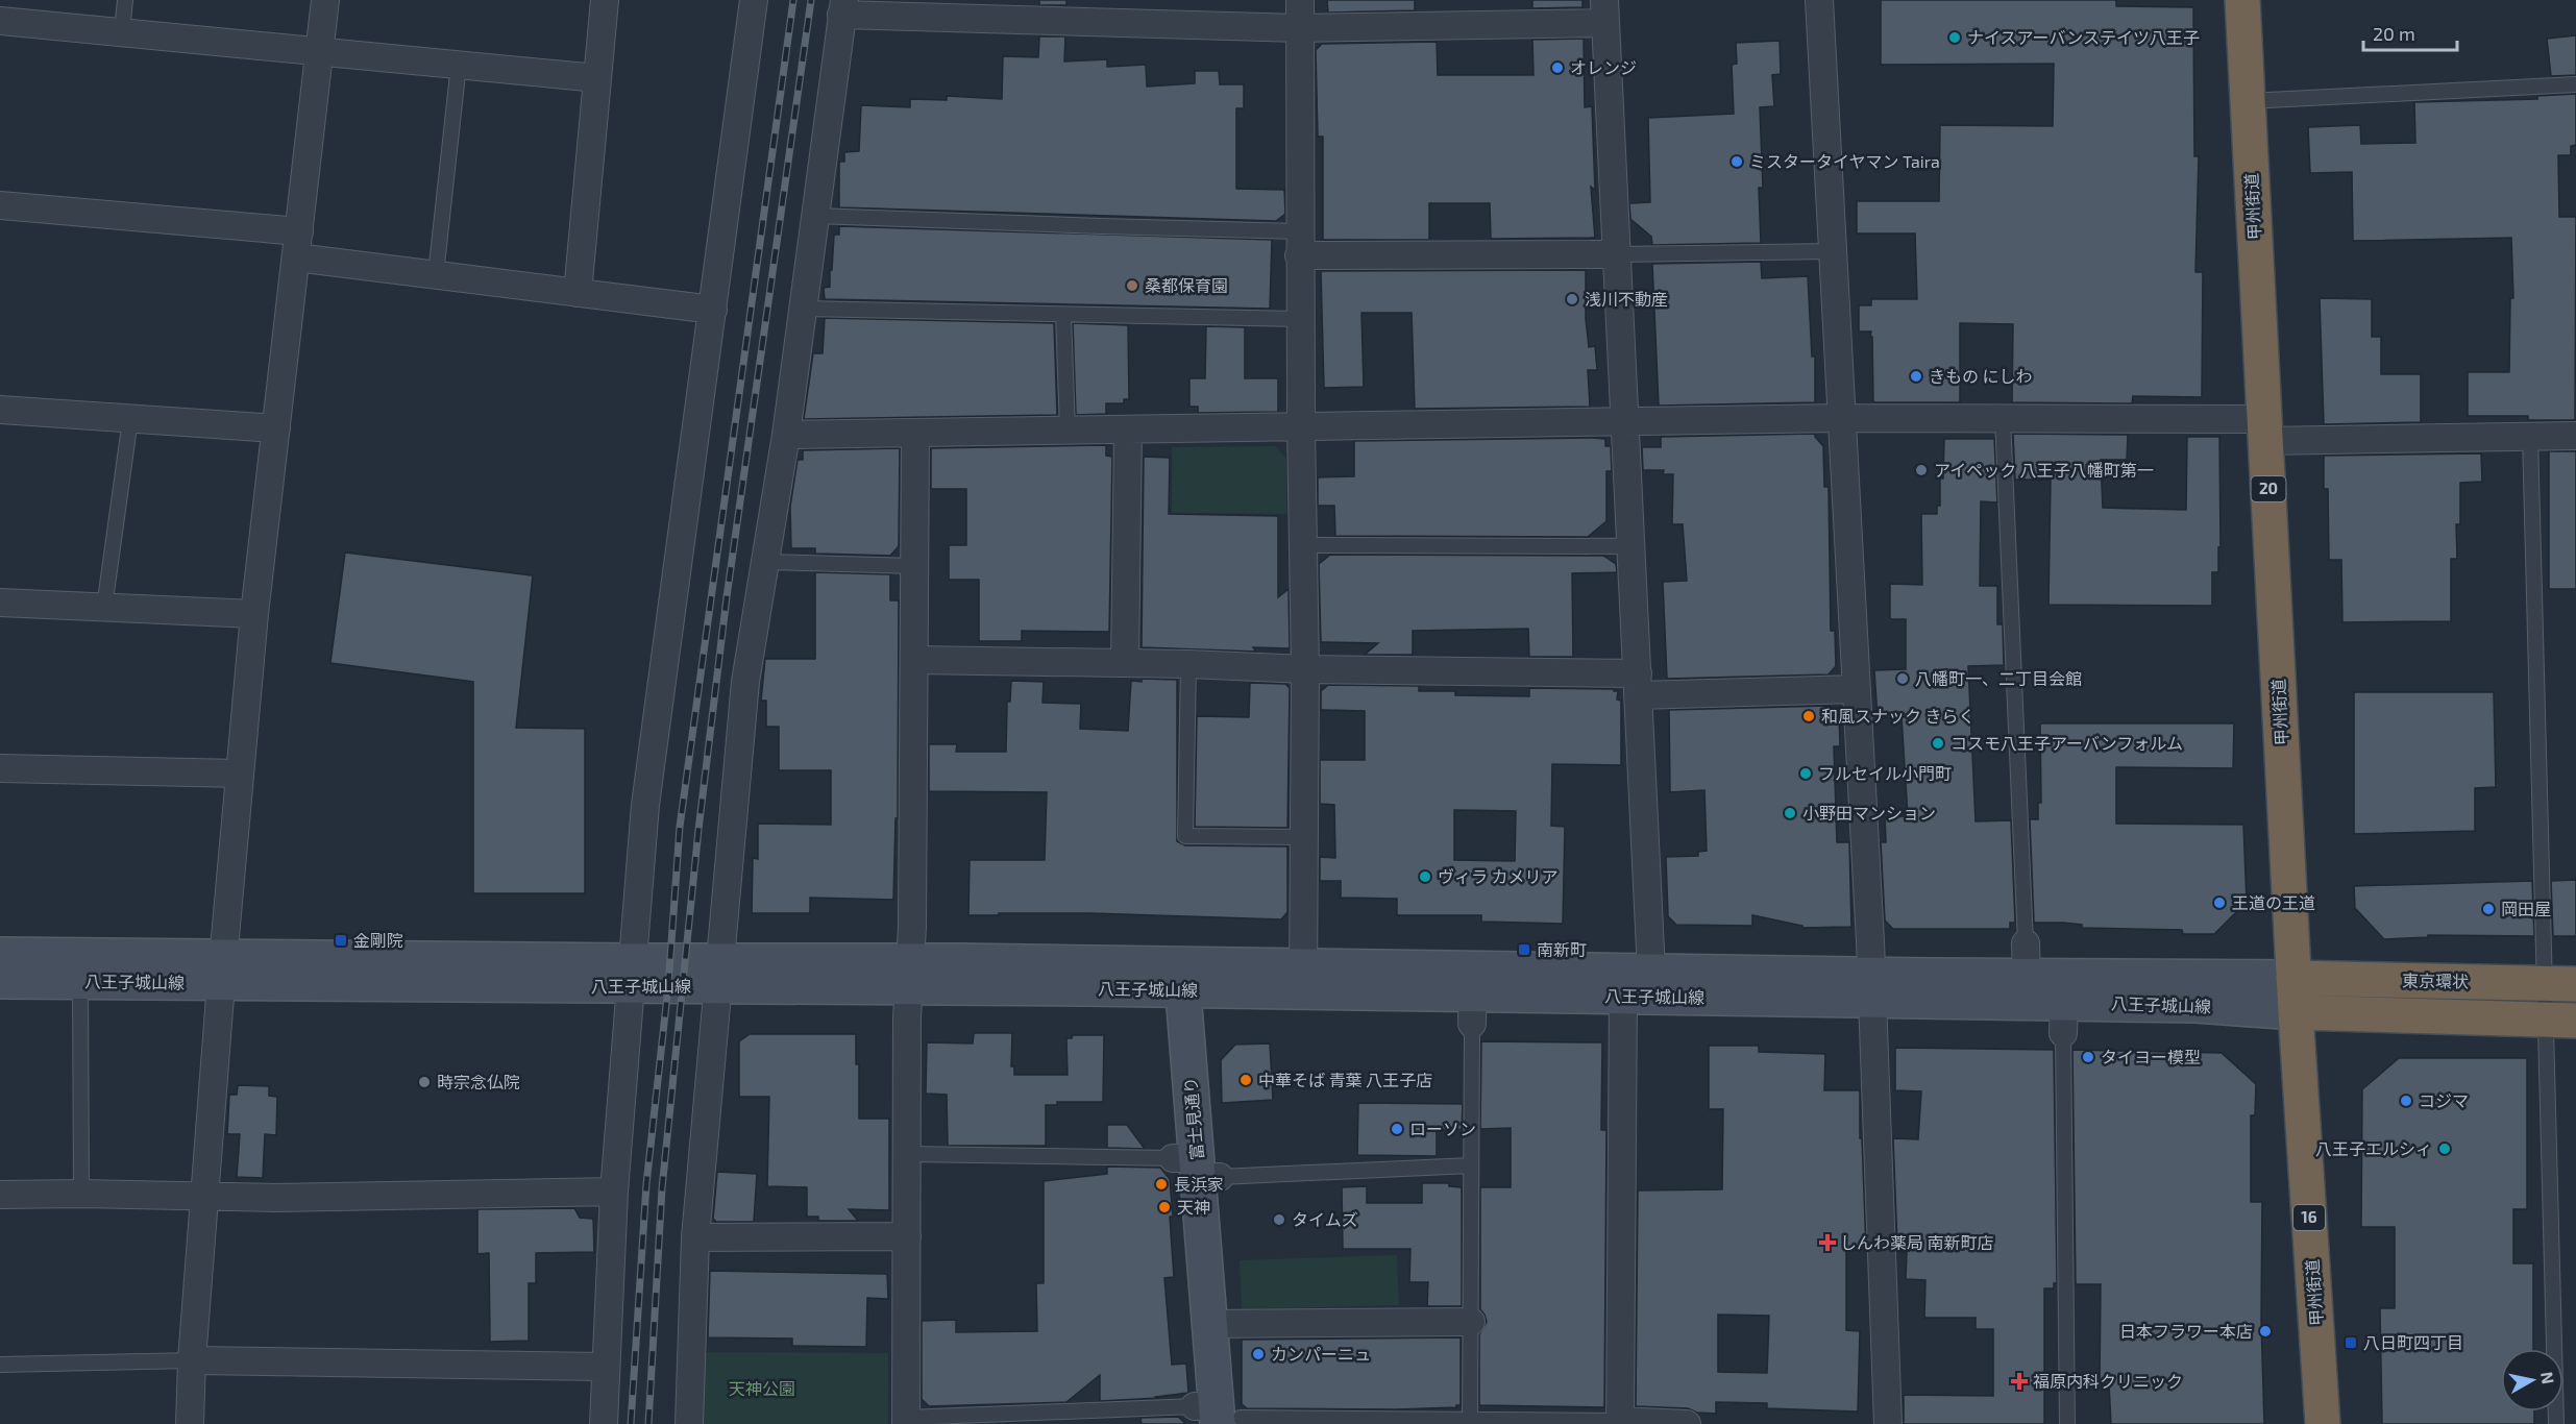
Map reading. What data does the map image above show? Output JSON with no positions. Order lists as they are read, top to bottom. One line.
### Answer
{"streets":{"highway":["甲州街道","20","東京環状","16"],"main road":["八王子城山線","富士見通り"]},"crossings":[["甲州街道","東京環状"],["甲州街道","八王子城山線"],["東京環状","八王子城山線"],["八王子城山線","富士見通り"]],"parks":["天神公園"],"places":{"other":["ナイスアーバンステイツ八王子","オレンジ","ミスタータイヤマン Taira","桑都保育園","浅川不動産","きもの にしわ","アイペック 八王子八幡町第一","八幡町一、二丁目会館","和風スナック きらく","コスモ八王子アーバンフォルム","フルセイル小門町","小野田マンション","ヴィラ カメリア","王道の王道","岡田屋","タイヨー模型","中華そば 青葉 八王子店","時宗念仏院","コジマ","ローソン","八王子エルシィ","長浜家","天神","タイムズ","日本フラワー本店","カンパーニュ"],"transit":["金剛院","南新町","八日町四丁目"],"health":["しんわ薬局 南新町店","福原内科クリニック"]},"scale_bar":"20 m","north":"right"}
